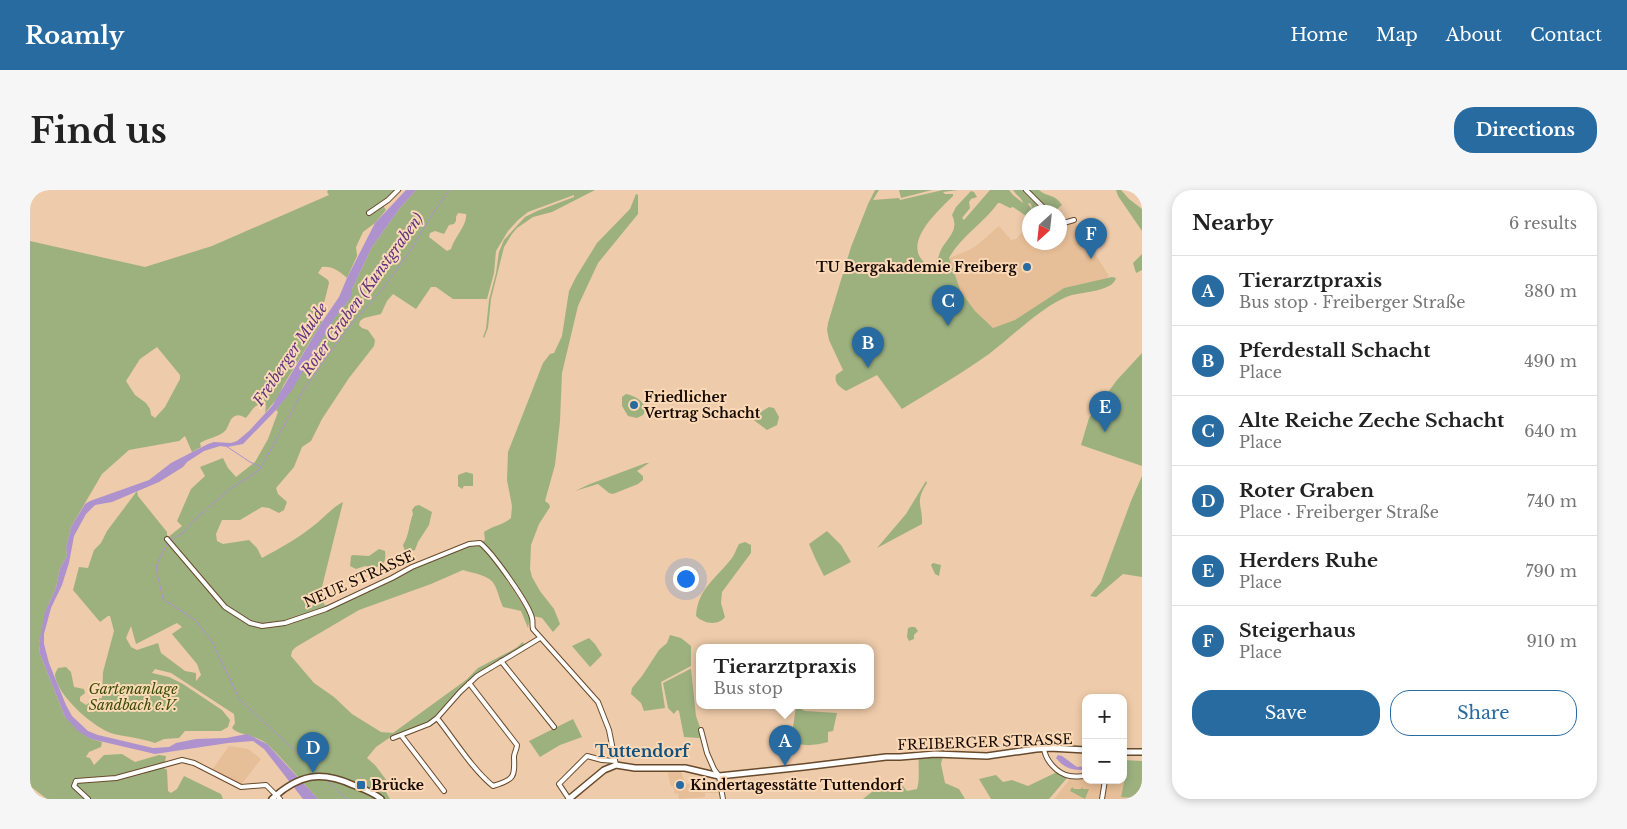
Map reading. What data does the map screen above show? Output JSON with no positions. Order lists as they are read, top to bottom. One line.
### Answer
{"streets":{"street":["NEUE STRASSE","FREIBERGER STRASSE"]},"districts":["Tuttendorf"],"water":["Roter Graben (Kunstgraben)","Freiberger Mulde"],"parks":["Gartenanlage Sandbach e.V."],"places":{"other":["TU Bergakademie Freiberg","Friedlicher Vertrag Schacht","Kindertagesstätte Tuttendorf"],"transit":["Brücke"]},"north":"bottom left","page":{"header":"Roamly","nav":["Home","Map","About","Contact"],"buttons":["Directions",["Save","Share"]],"title":"Find us","heading":["Nearby","6 results"],"pins":["F","C","B","E","A","D"],"list":[{"mark":"A","name":"Tierarztpraxis","note":"Bus stop · Freiberger Straße","value":"380 m"},{"mark":"B","name":"Pferdestall Schacht","note":"Place","value":"490 m"},{"mark":"C","name":"Alte Reiche Zeche Schacht","note":"Place","value":"640 m"},{"mark":"D","name":"Roter Graben","note":"Place · Freiberger Straße","value":"740 m"},{"mark":"E","name":"Herders Ruhe","note":"Place","value":"790 m"},{"mark":"F","name":"Steigerhaus","note":"Place","value":"910 m"}],"popup":["Tierarztpraxis","Bus stop"],"map_buttons":["+","−"]}}
